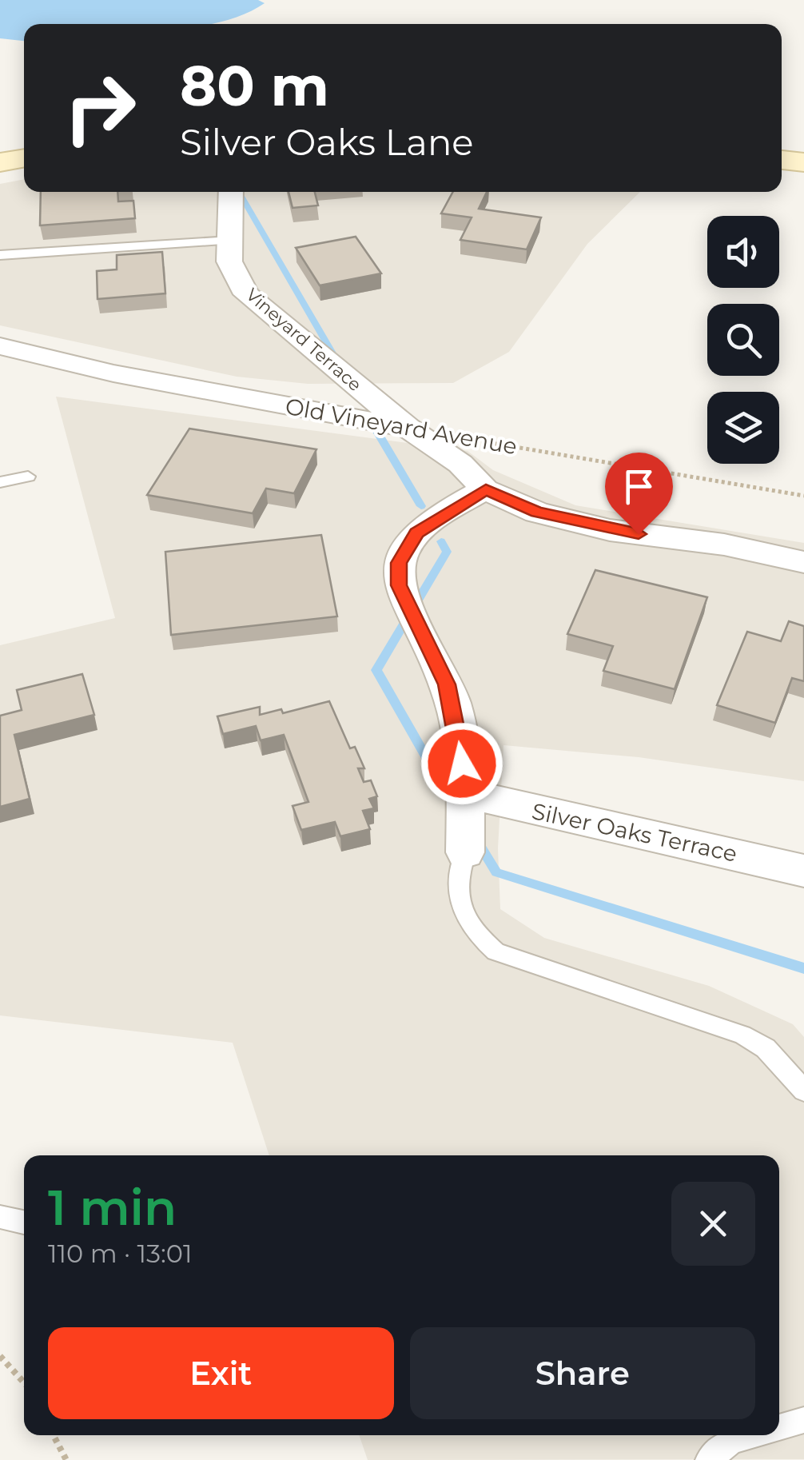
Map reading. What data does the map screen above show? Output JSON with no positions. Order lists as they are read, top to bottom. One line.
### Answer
{"streets":{"street":["Vineyard Terrace","Old Vineyard Avenue","Silver Oaks Terrace"]},"crossings":[["Vineyard Terrace","Old Vineyard Avenue"]],"page":{"turn":["80 m","Silver Oaks Lane"],"heading":["1 min","110 m · 13:01"],"buttons":["Exit","Share"]}}
